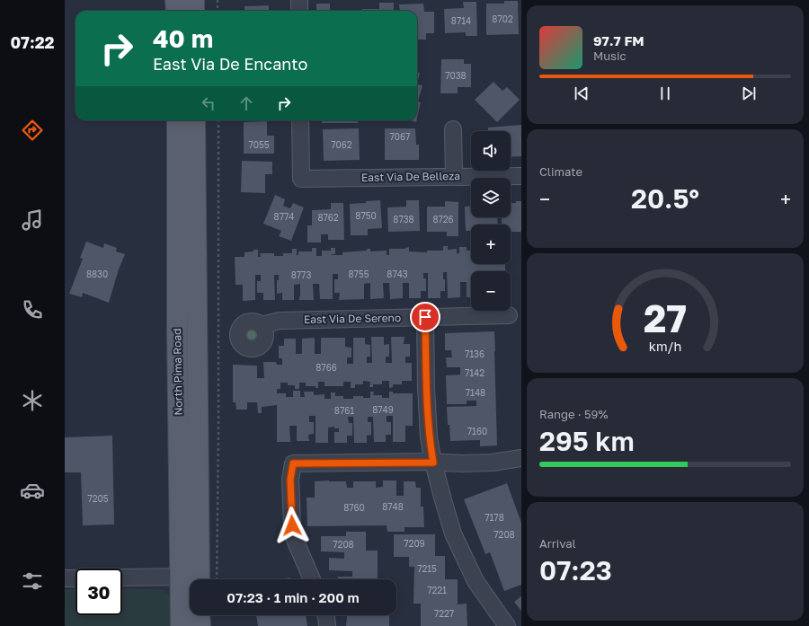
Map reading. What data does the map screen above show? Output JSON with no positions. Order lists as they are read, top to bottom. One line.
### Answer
{"streets":{"main road":["North Pima Road"],"street":["East Via De Belleza","East Via De Sereno"]},"house_numbers":["8702","8714","7038","7067","7055","7062","8750","8774","8762","8738","8726","8830","8755","8743","8773","7136","8766","7142","7148","8749","8761","7160","7205","8748","8760","7178","7208","7209","7208","7215","7221","7227"],"page":{"tabs":"07:22","turn":["40 m","East Via De Encanto"],"song":["97.7 FM","Music"],"tile":["Climate",["Range · 59%","295 km"],["Arrival","07:23"]],"map_buttons":["+","−"],"heat":["−","20.5°","+"],"limit":"30","trip":"07:23 · 1 min · 200 m","gauge":["27","km/h"]}}
